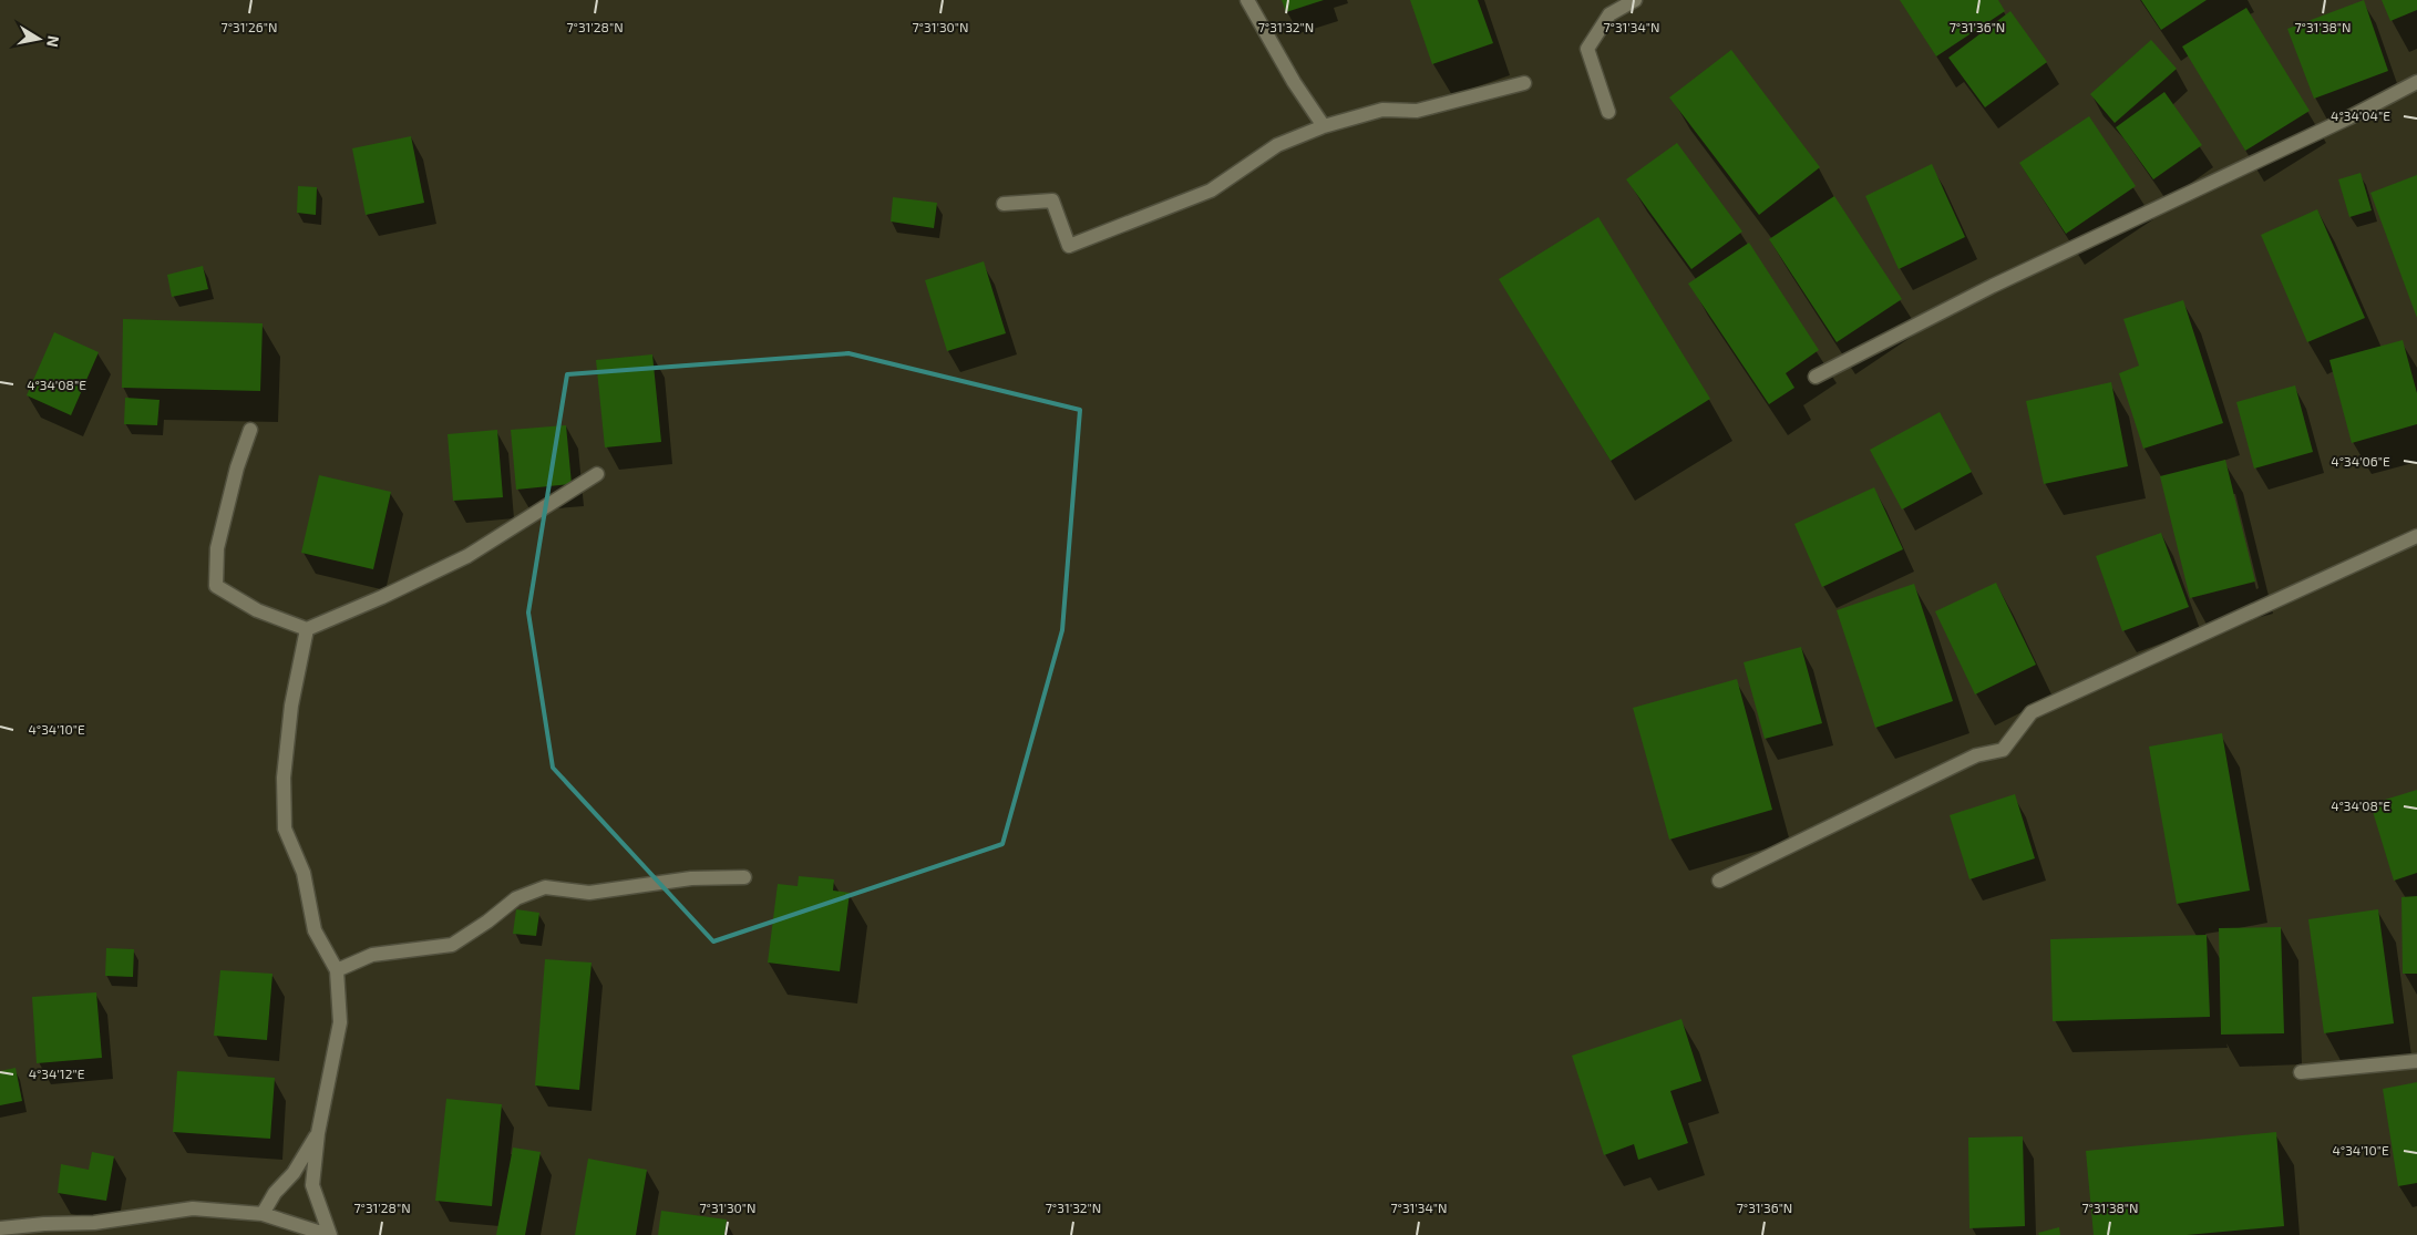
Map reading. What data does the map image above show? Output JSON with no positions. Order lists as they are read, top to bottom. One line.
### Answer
{"north":"right","coordinates":["7°31'26\"N","7°31'28\"N","7°31'30\"N","7°31'32\"N","7°31'34\"N","7°31'36\"N","7°31'38\"N","4°34'04\"E","4°34'08\"E","4°34'06\"E","4°34'10\"E","4°34'12\"E"]}
